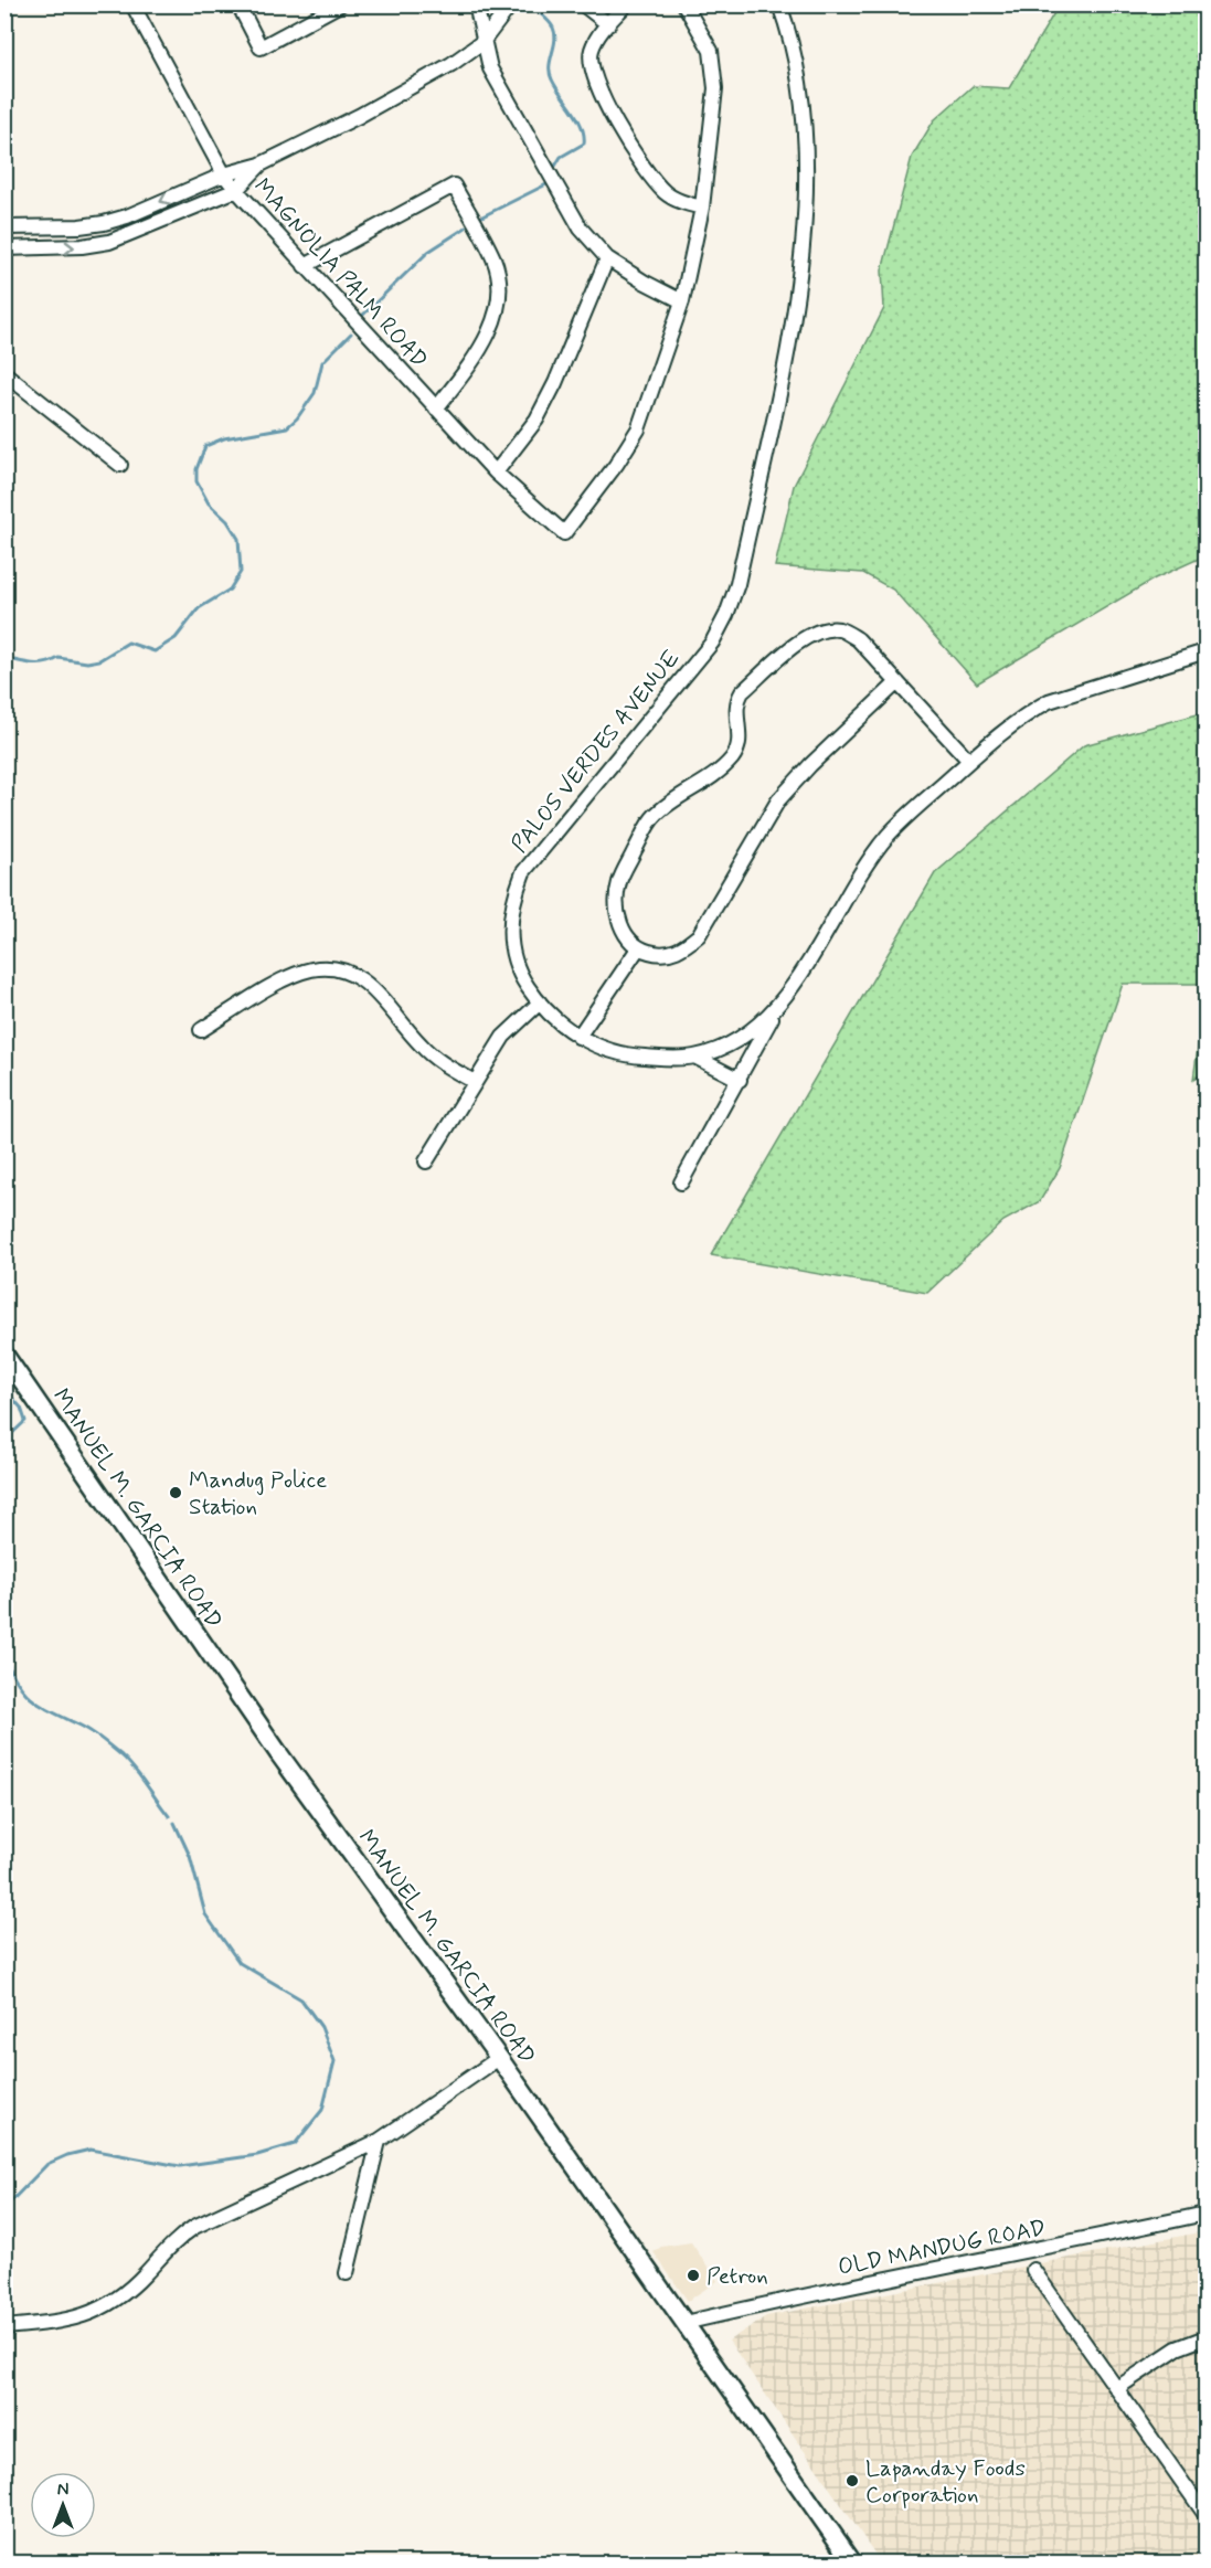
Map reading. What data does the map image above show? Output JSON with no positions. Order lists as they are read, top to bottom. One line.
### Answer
{"streets":{"main road":["MANUEL M. GARCIA ROAD"],"street":["MAGNOLIA PALM ROAD","PALOS VERDES AVENUE","OLD MANDUG ROAD"]},"crossings":[["MANUEL M. GARCIA ROAD","OLD MANDUG ROAD"]],"places":["Mandug Police Station","Petron","Lapanday Foods Corporation"],"north":"top"}
